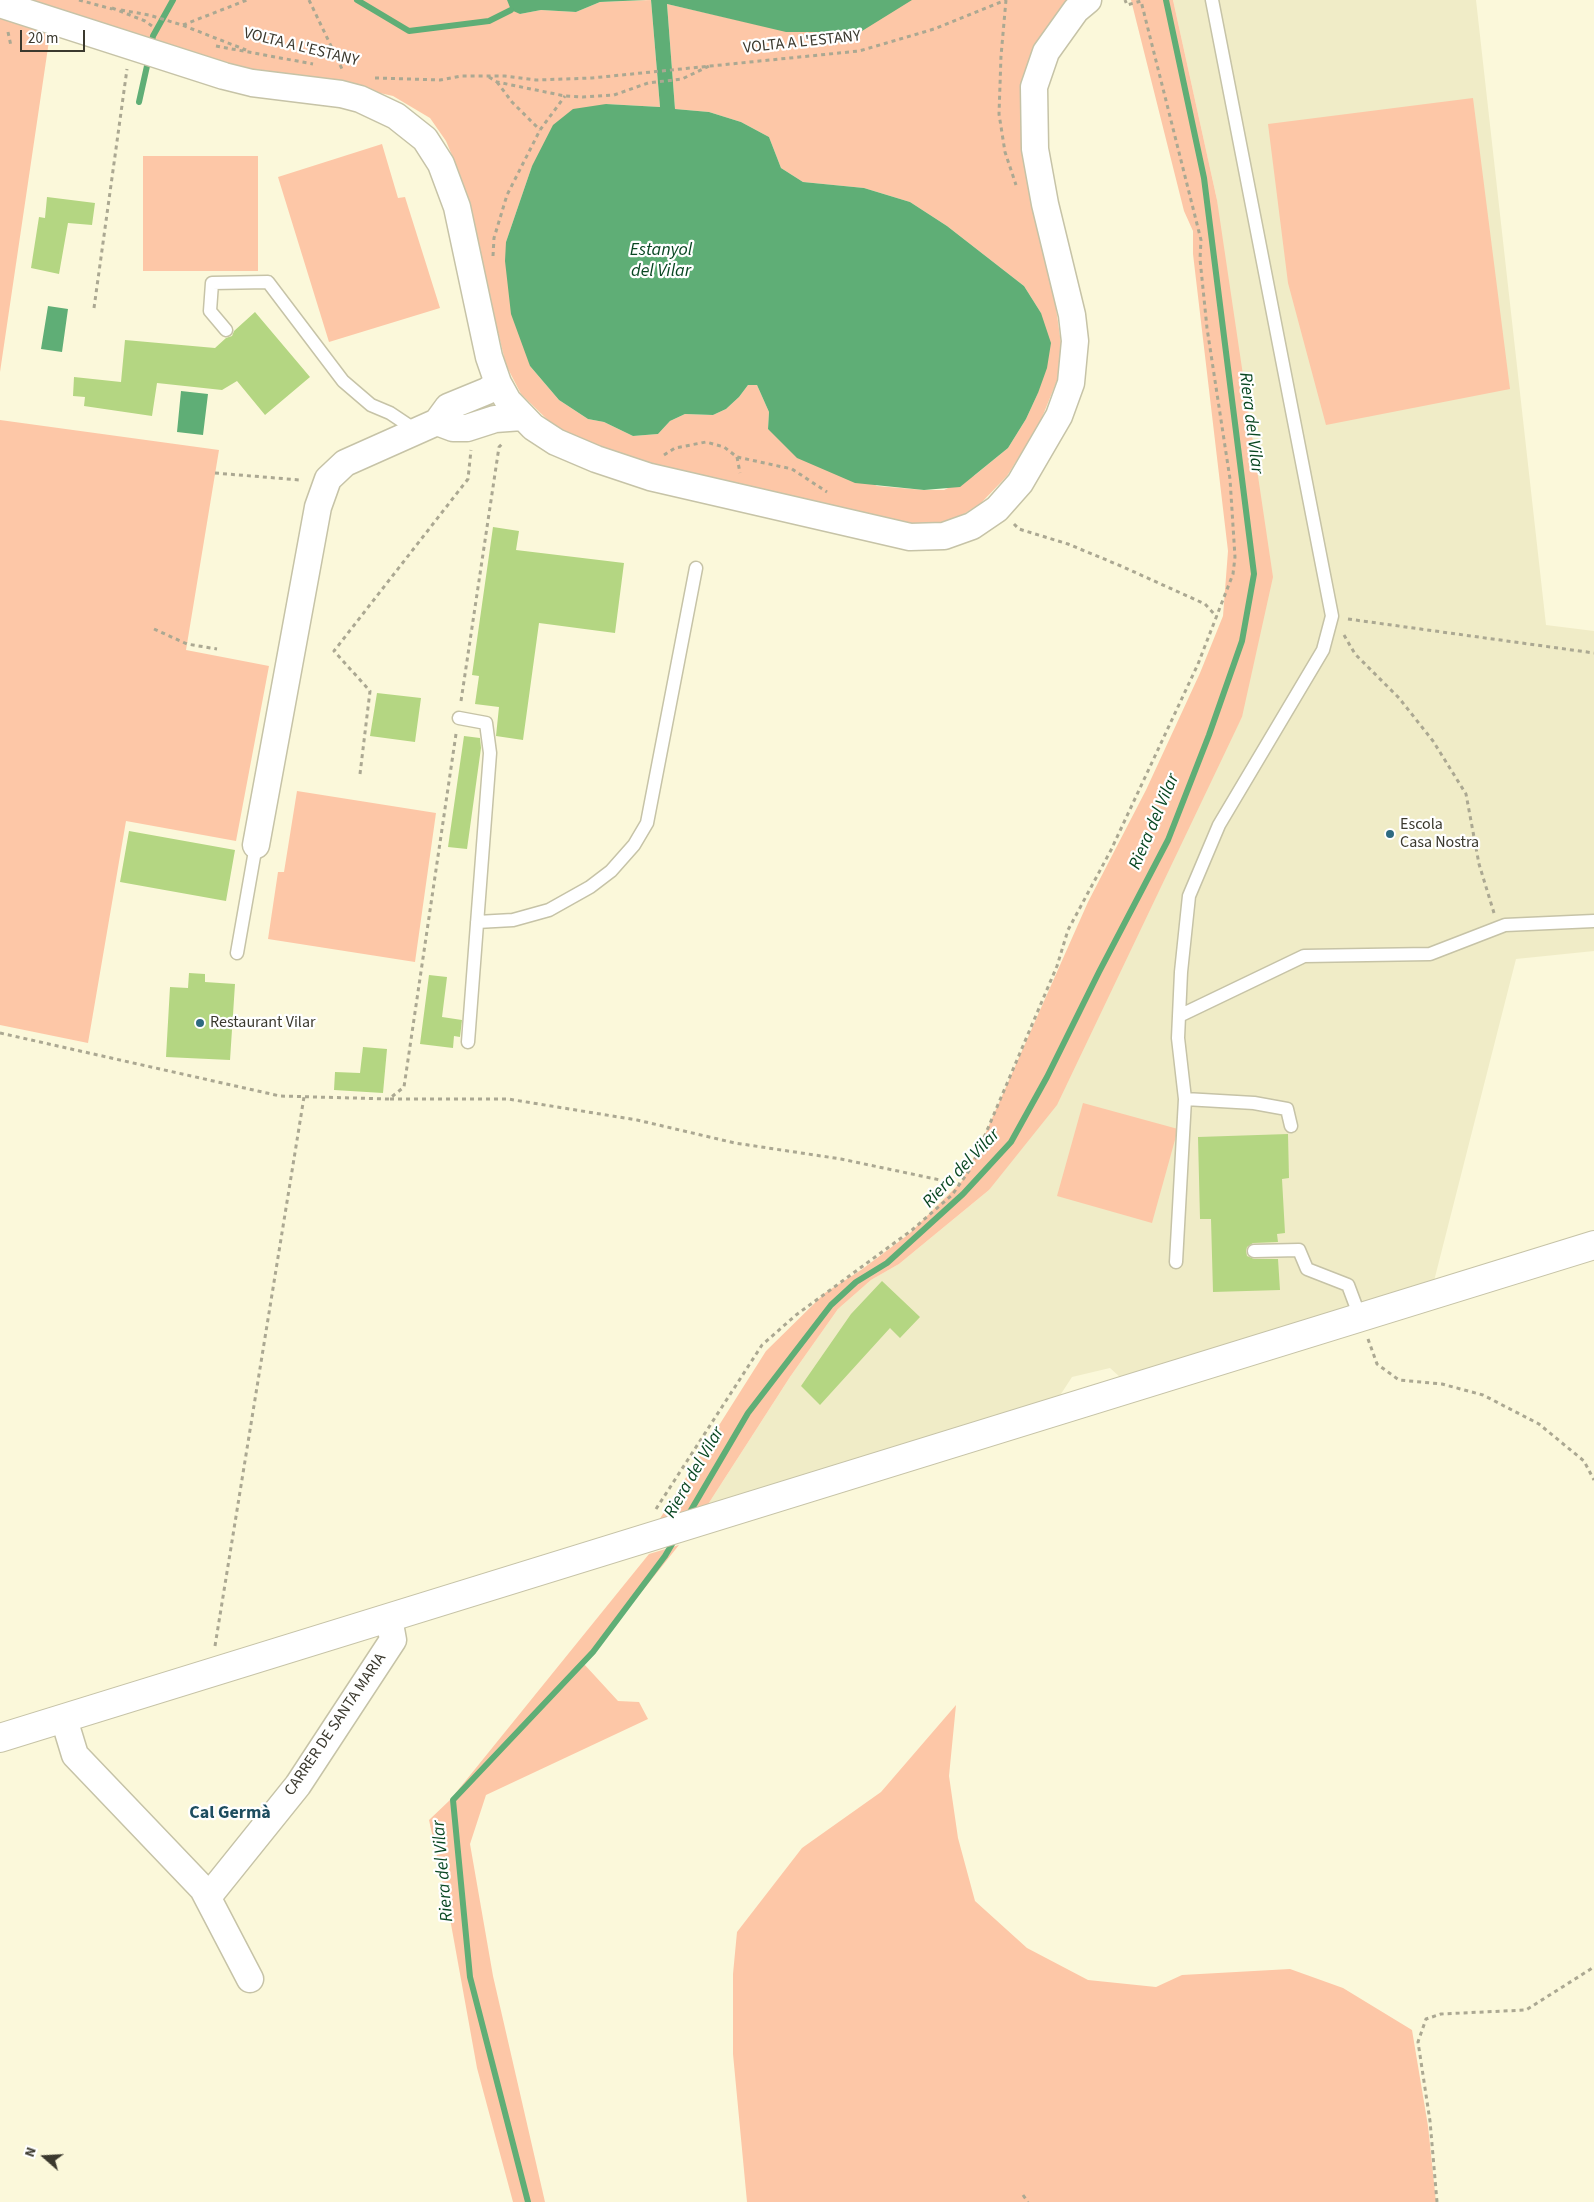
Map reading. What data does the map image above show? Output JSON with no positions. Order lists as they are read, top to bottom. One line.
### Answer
{"streets":{"street":["CARRER DE SANTA MARIA"],"path":["VOLTA A L'ESTANY"]},"districts":["Cal Germà"],"water":["Estanyol del Vilar","Riera del Vilar"],"places":["Escola Casa Nostra","Restaurant Vilar"],"scale_bar":"20 m","north":"left"}
